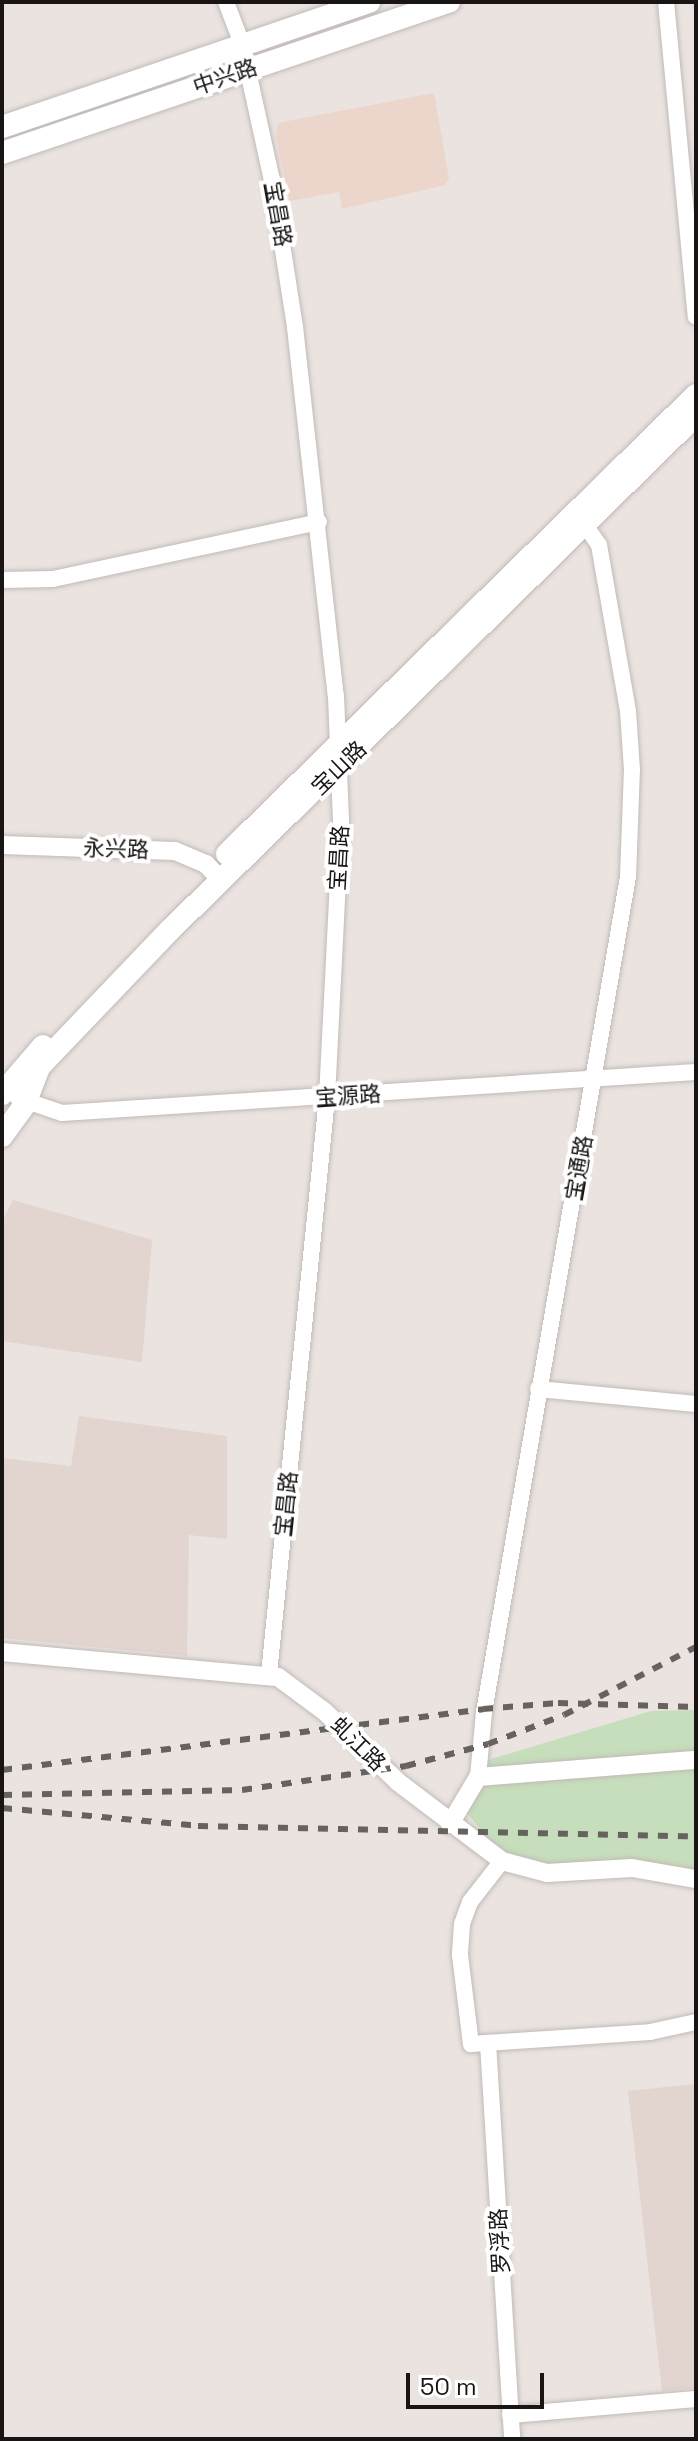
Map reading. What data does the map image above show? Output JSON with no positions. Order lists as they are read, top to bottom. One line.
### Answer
{"streets":{"main road":["中兴路","宝山路"],"street":["宝昌路","永兴路","宝源路","宝通路","虬江路","罗浮路"]},"crossings":[["中兴路","宝昌路"],["宝昌路","宝山路"],["宝昌路","宝源路"],["宝昌路","虬江路"],["宝山路","永兴路"],["宝山路","宝源路"],["宝山路","宝通路"],["宝源路","宝通路"],["宝通路","虬江路"]],"scale_bar":"50 m"}
